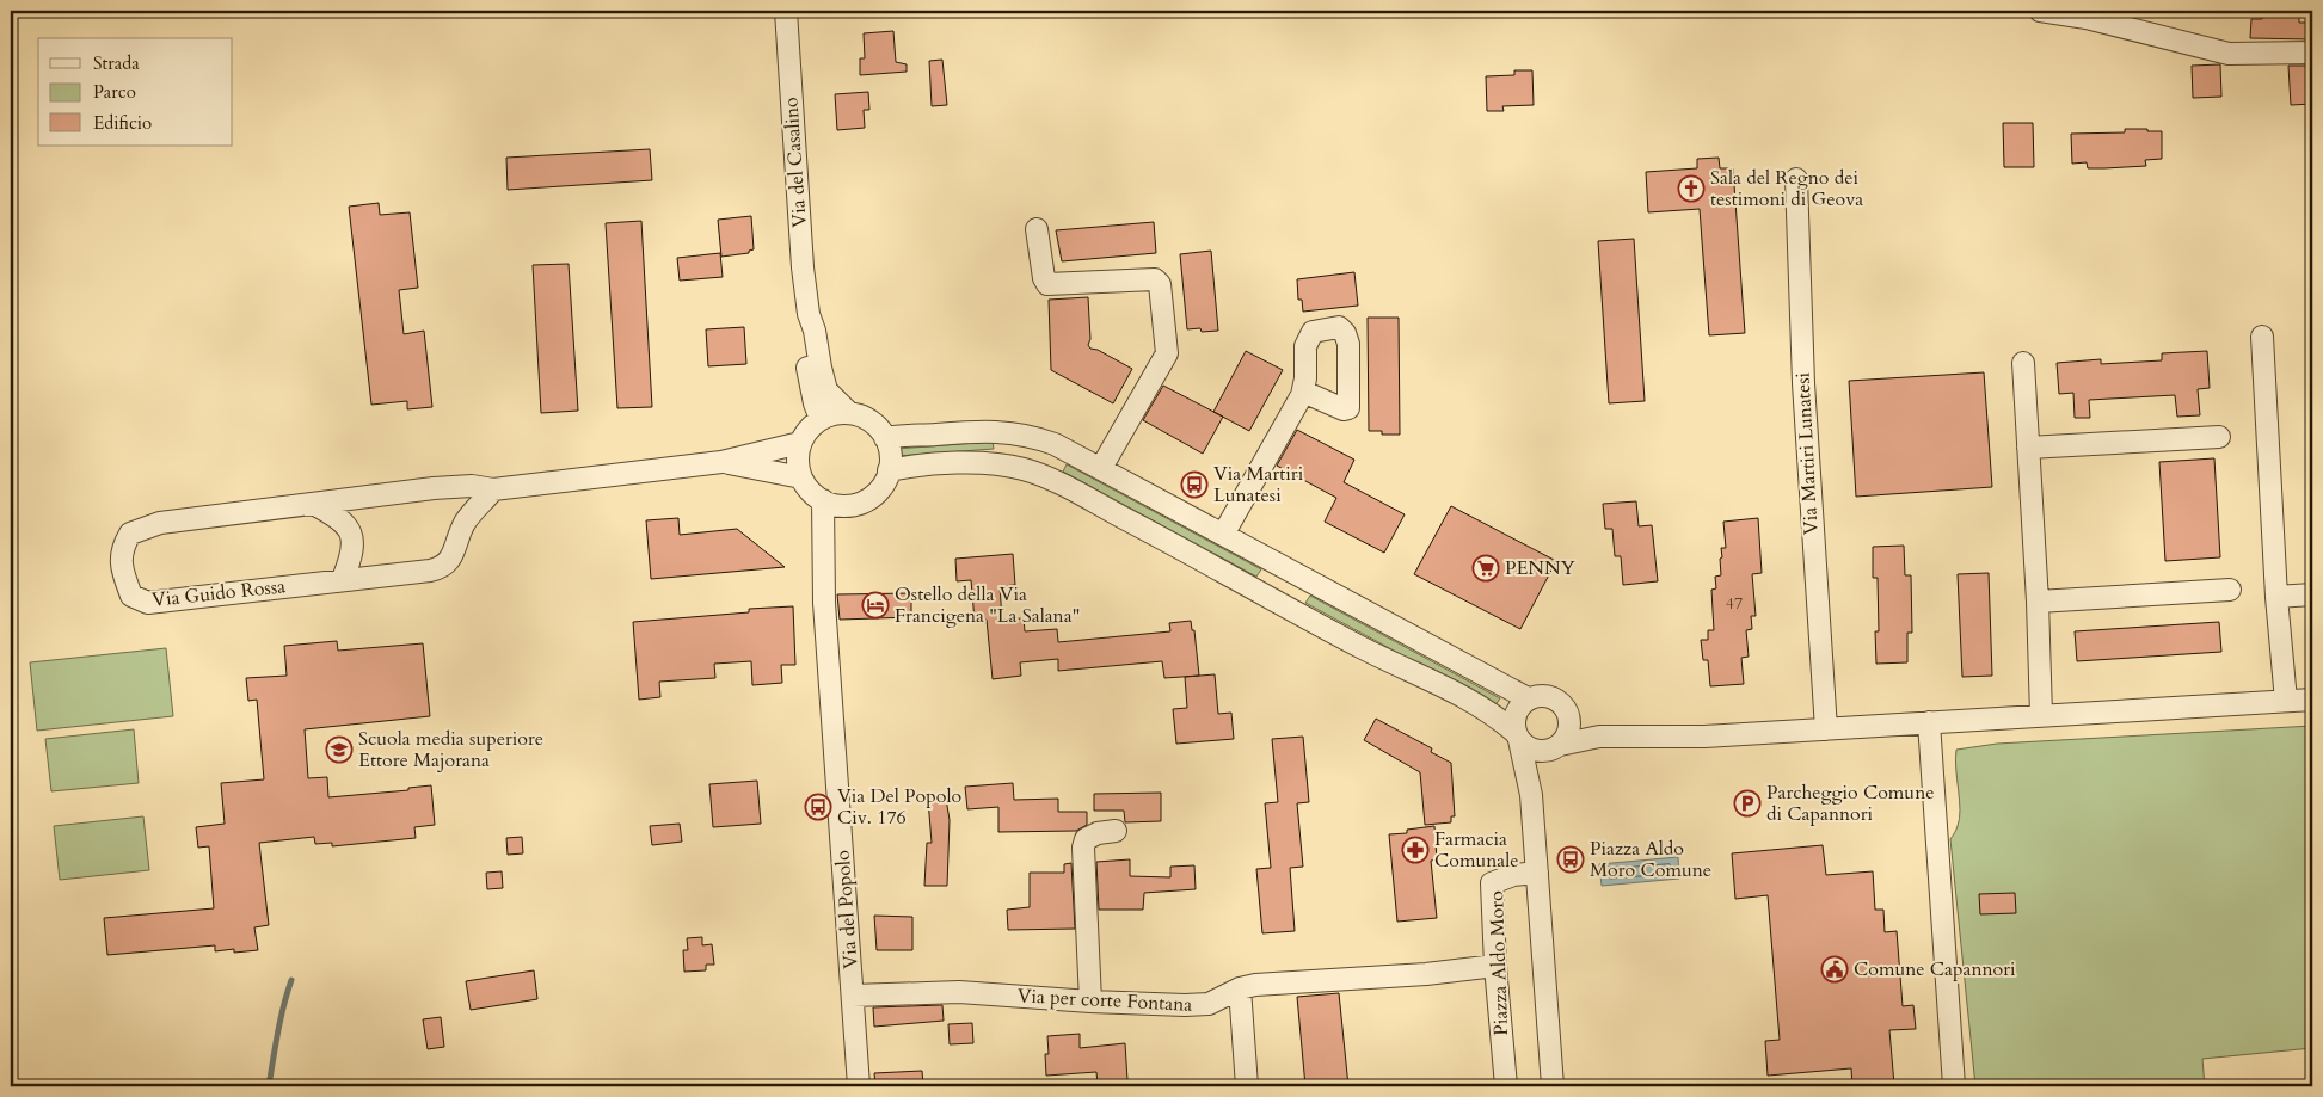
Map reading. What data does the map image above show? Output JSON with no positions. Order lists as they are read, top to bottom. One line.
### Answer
{"streets":{"street":["Via del Casalino","Via Martiri Lunatesi","Via Guido Rossa","Via del Popolo","Piazza Aldo Moro","Via per corte Fontana"]},"crossings":[["Via del Casalino","Via Guido Rossa"],["Via del Casalino","Via del Popolo"],["Via Guido Rossa","Via del Popolo"],["Via del Popolo","Via per corte Fontana"],["Piazza Aldo Moro","Via per corte Fontana"]],"places":{"church":["Sala del Regno dei testimoni di Geova"],"bus stop":["Via Martiri Lunatesi","Via Del Popolo Civ. 176","Piazza Aldo Moro Comune"],"supermarket":["PENNY"],"hotel":["Ostello della Via Francigena \"La Salana\""],"school or university":["Scuola media superiore Ettore Majorana"],"parking":["Parcheggio Comune di Capannori"],"pharmacy":["Farmacia Comunale"],"public building":["Comune Capannori"]},"house_numbers":["47"],"legend":["Strada","Parco","Edificio"]}
